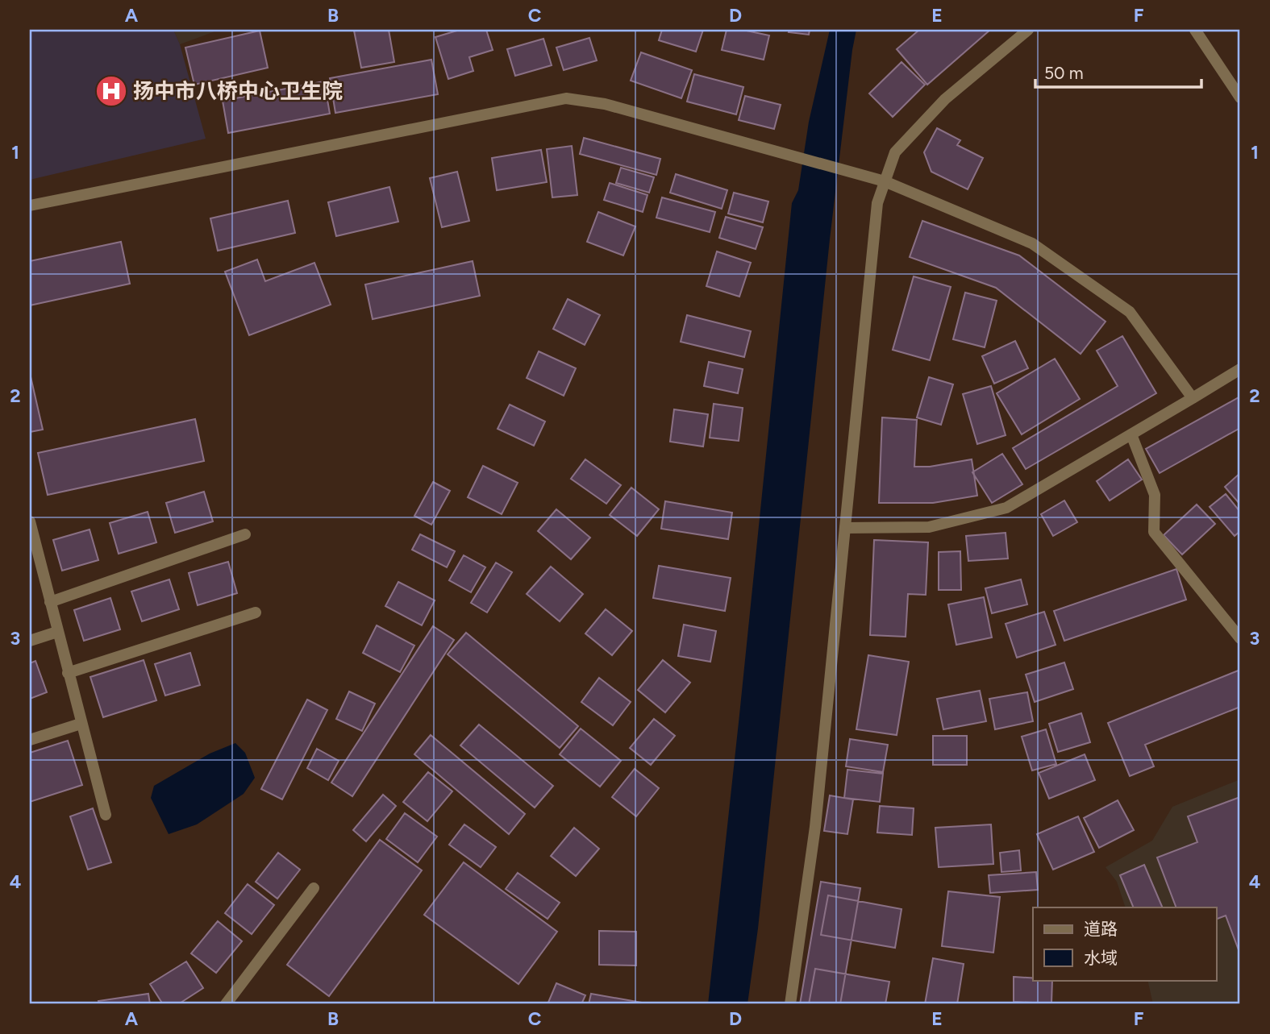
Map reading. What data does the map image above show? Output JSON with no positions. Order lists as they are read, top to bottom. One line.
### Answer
{"places":{"hospital":["扬中市八桥中心卫生院"]},"legend":["道路","水域"],"scale_bar":"50 m","grid":{"columns":["A","B","C","D","E","F"],"rows":["1","2","3","4"]}}
